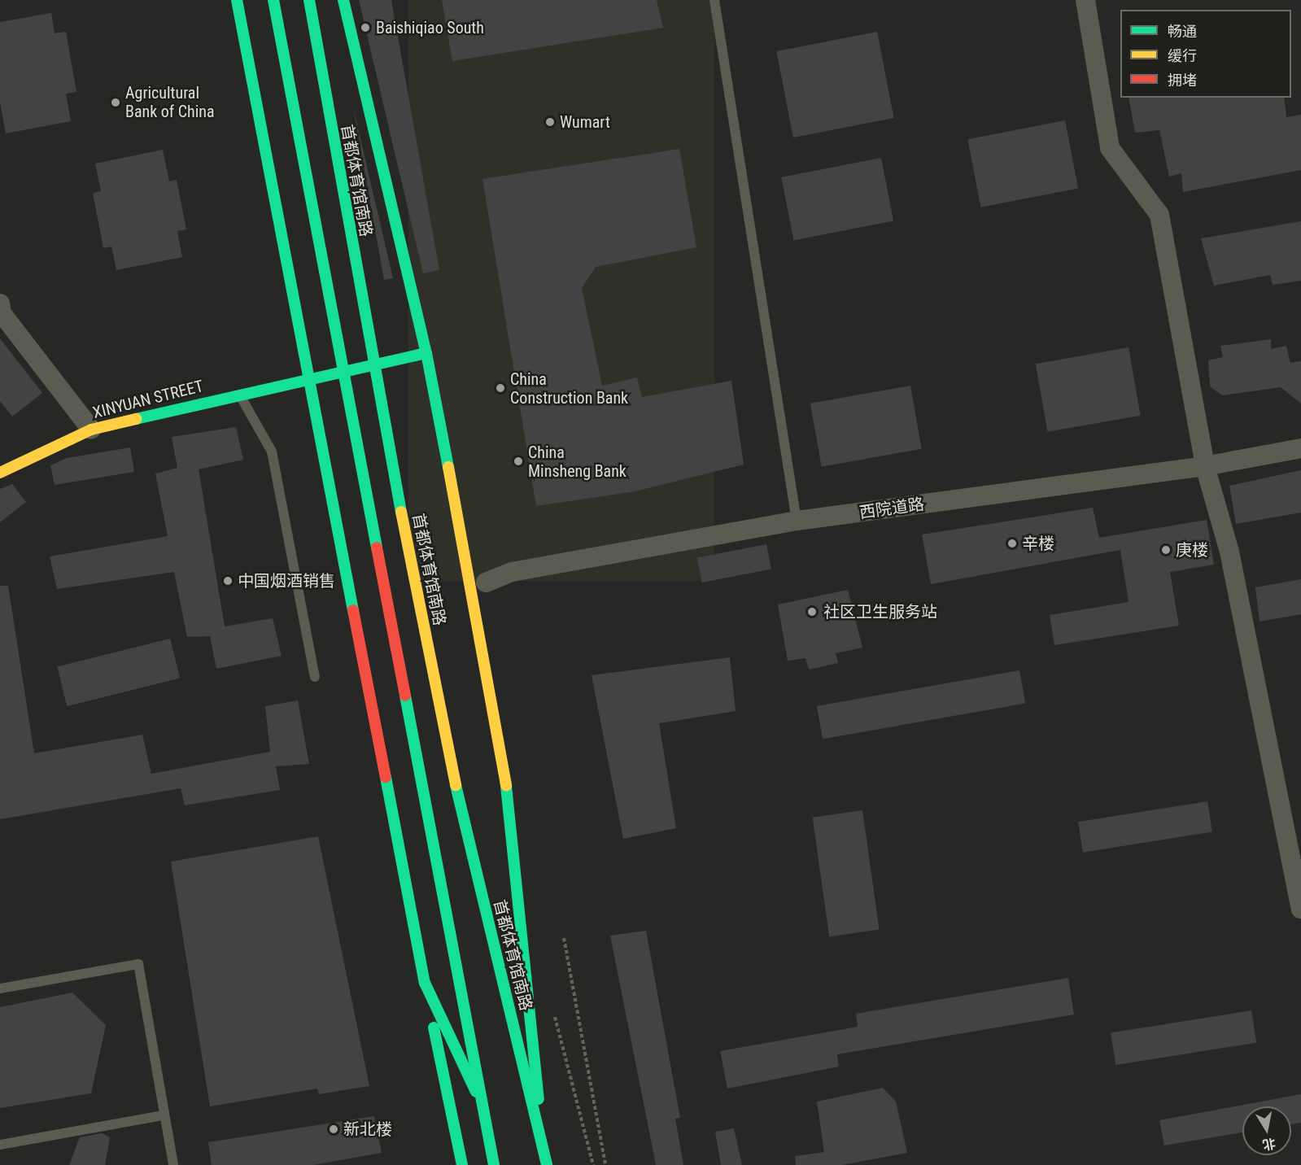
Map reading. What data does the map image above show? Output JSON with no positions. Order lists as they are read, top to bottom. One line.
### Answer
{"streets":{"street":["首都体育馆南路","XINYUAN STREET","西院道路"]},"crossings":[["首都体育馆南路","XINYUAN STREET"]],"places":["Baishiqiao South","Agricultural Bank of China","Wumart","China Construction Bank","China Minsheng Bank","辛楼","庚楼","中国烟酒销售","社区卫生服务站","新北楼"],"legend":["畅通","缓行","拥堵"],"north":"bottom"}
